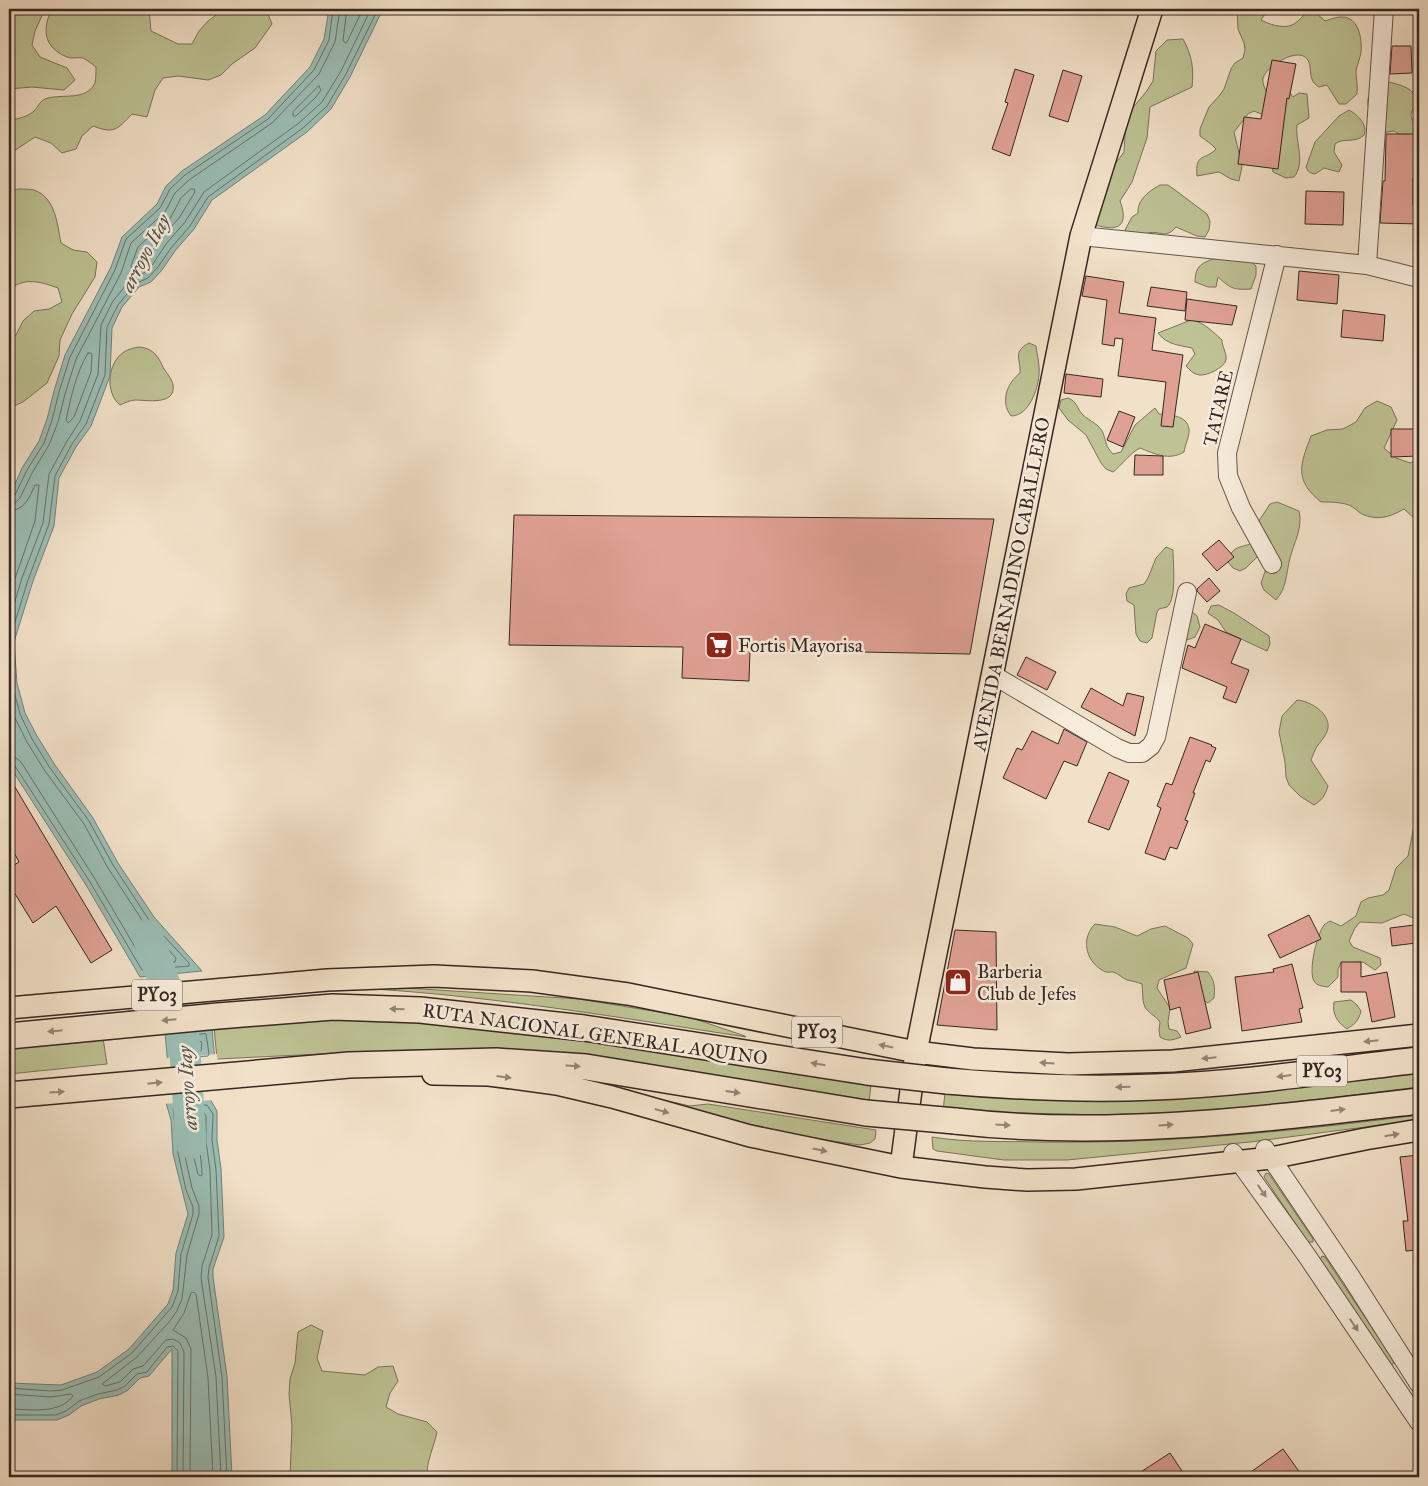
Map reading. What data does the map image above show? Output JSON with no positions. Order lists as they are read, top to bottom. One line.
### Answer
{"streets":{"highway":["PY03","RUTA NACIONAL GENERAL AQUINO"],"main road":["AVENIDA BERNADINO CABALLERO"],"street":["TATARE"]},"crossings":[["AVENIDA BERNADINO CABALLERO","PY03"],["PY03","RUTA NACIONAL GENERAL AQUINO"]],"water":["arroyo Itay"],"places":{"supermarket":["Fortis Mayorisa"],"shop":["Barberia Club de Jefes"]}}
